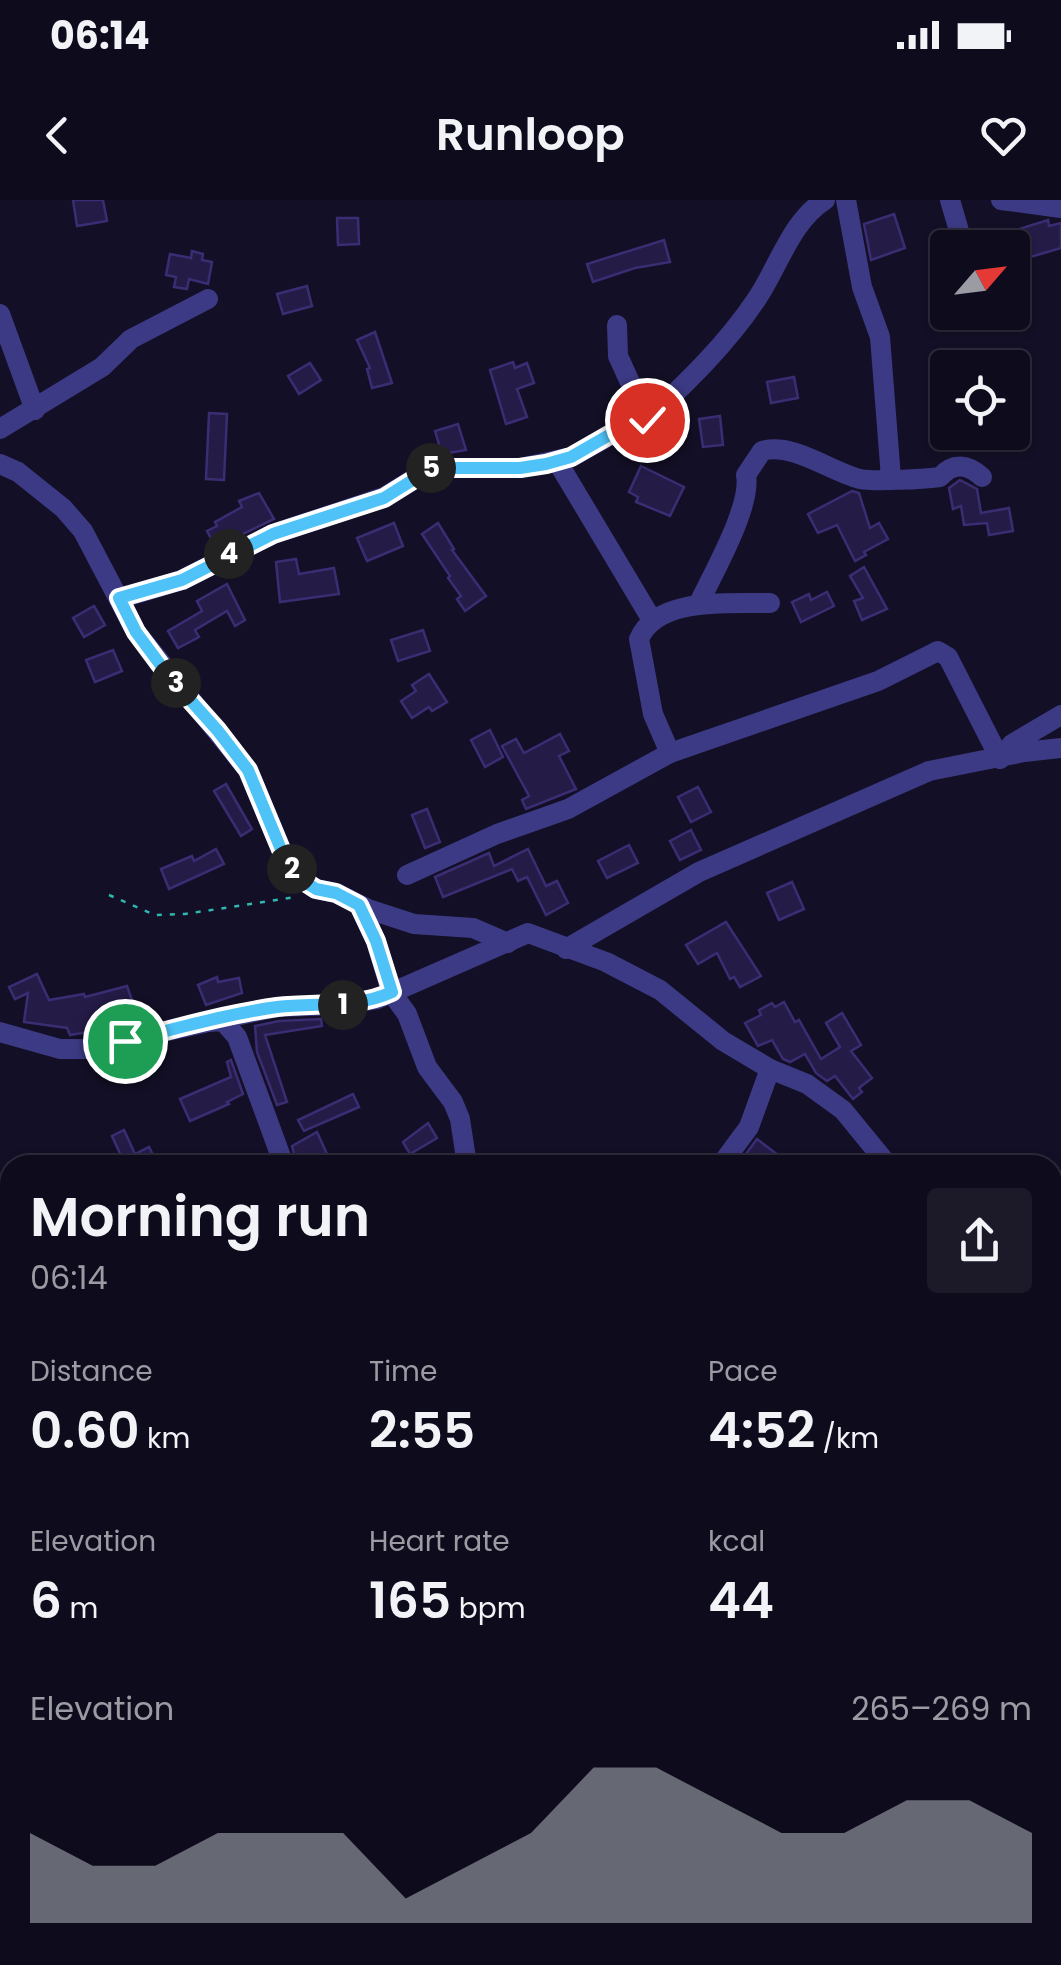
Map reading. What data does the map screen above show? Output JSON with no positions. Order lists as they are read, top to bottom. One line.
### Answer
{"north":"top right","page":{"status":"06:14","header":"Runloop","pins":["5","4","3","2","1"],"heading":["Morning run","06:14"],"stats":[["Distance","0.60 km"],["Time","2:55"],["Pace","4:52 /km"],["Elevation","6 m"],["Heart rate","165 bpm"],["kcal","44"]],"chart":["Elevation","265–269 m"]}}
